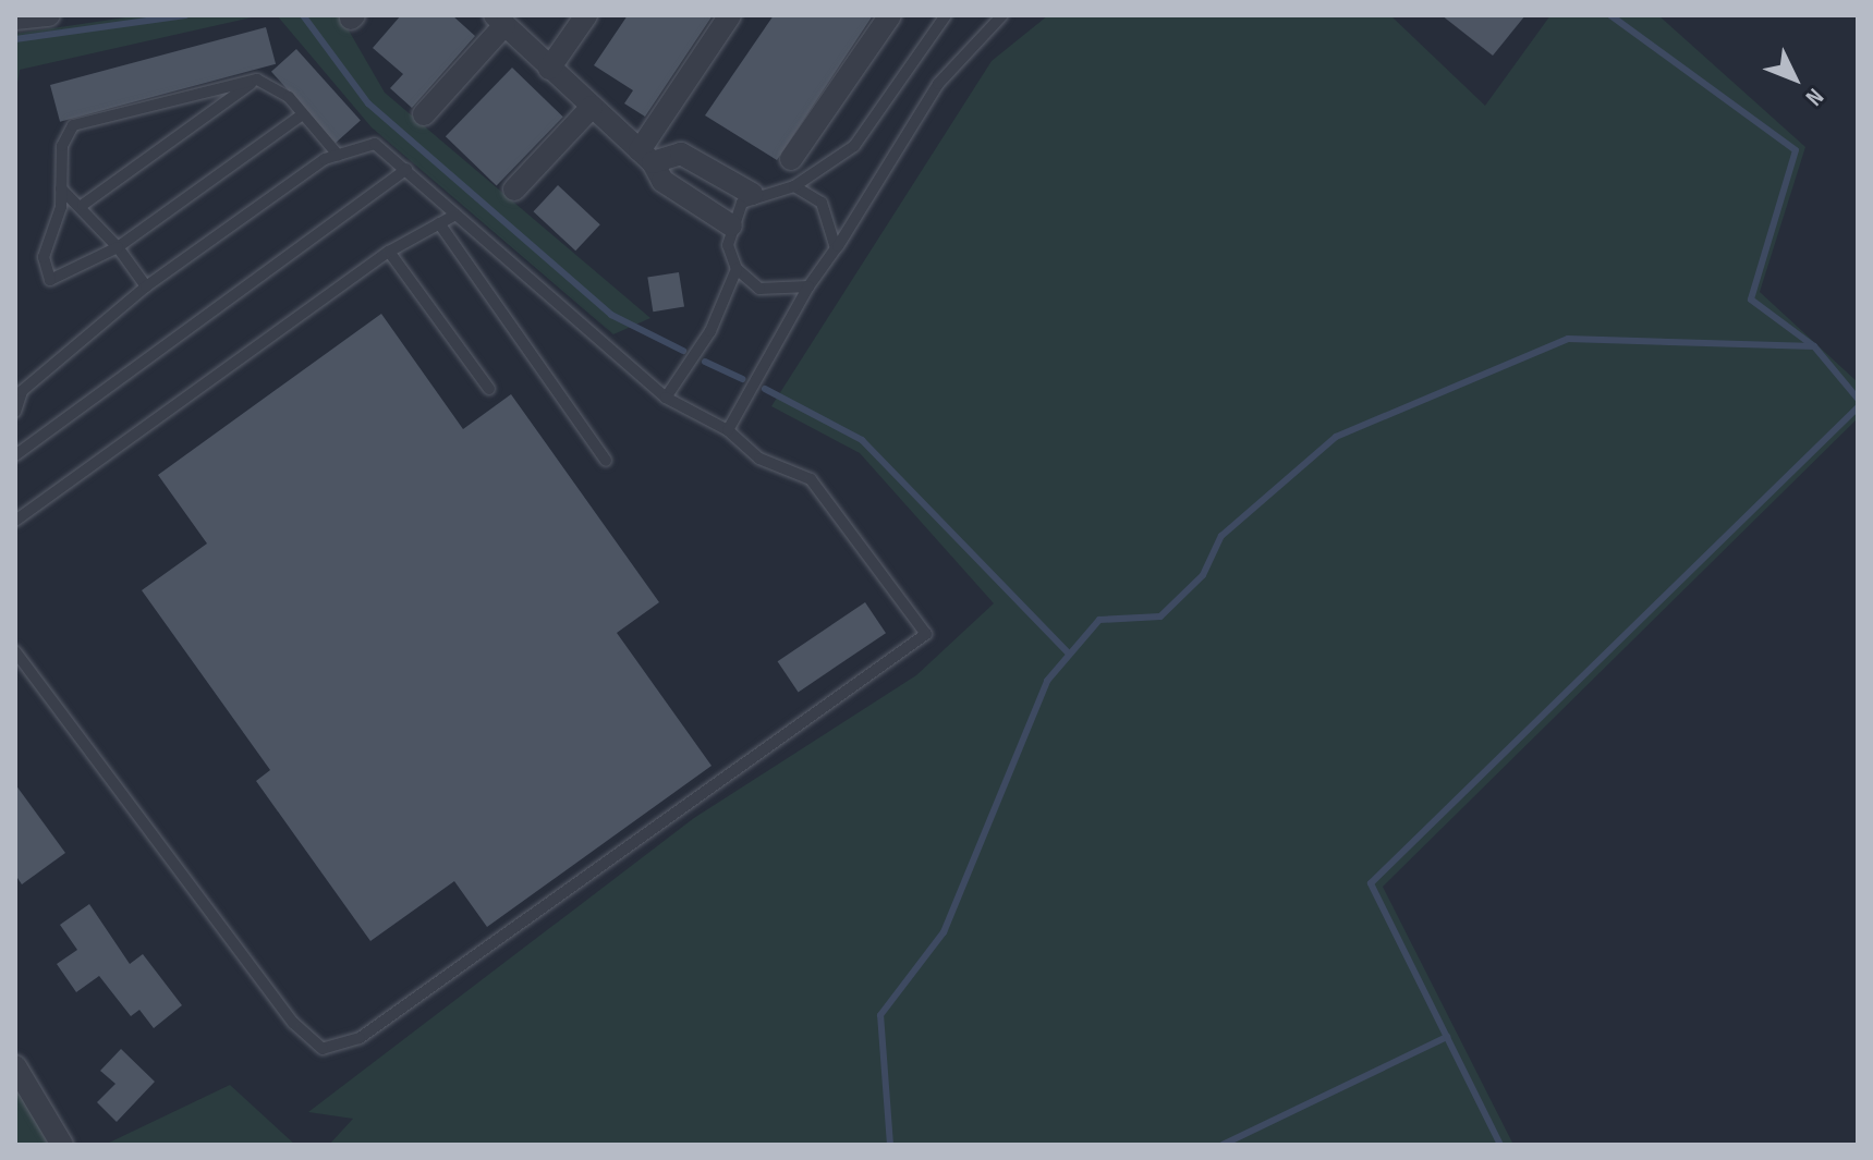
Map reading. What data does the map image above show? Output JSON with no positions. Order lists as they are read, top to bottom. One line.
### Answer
{"north":"bottom right"}
